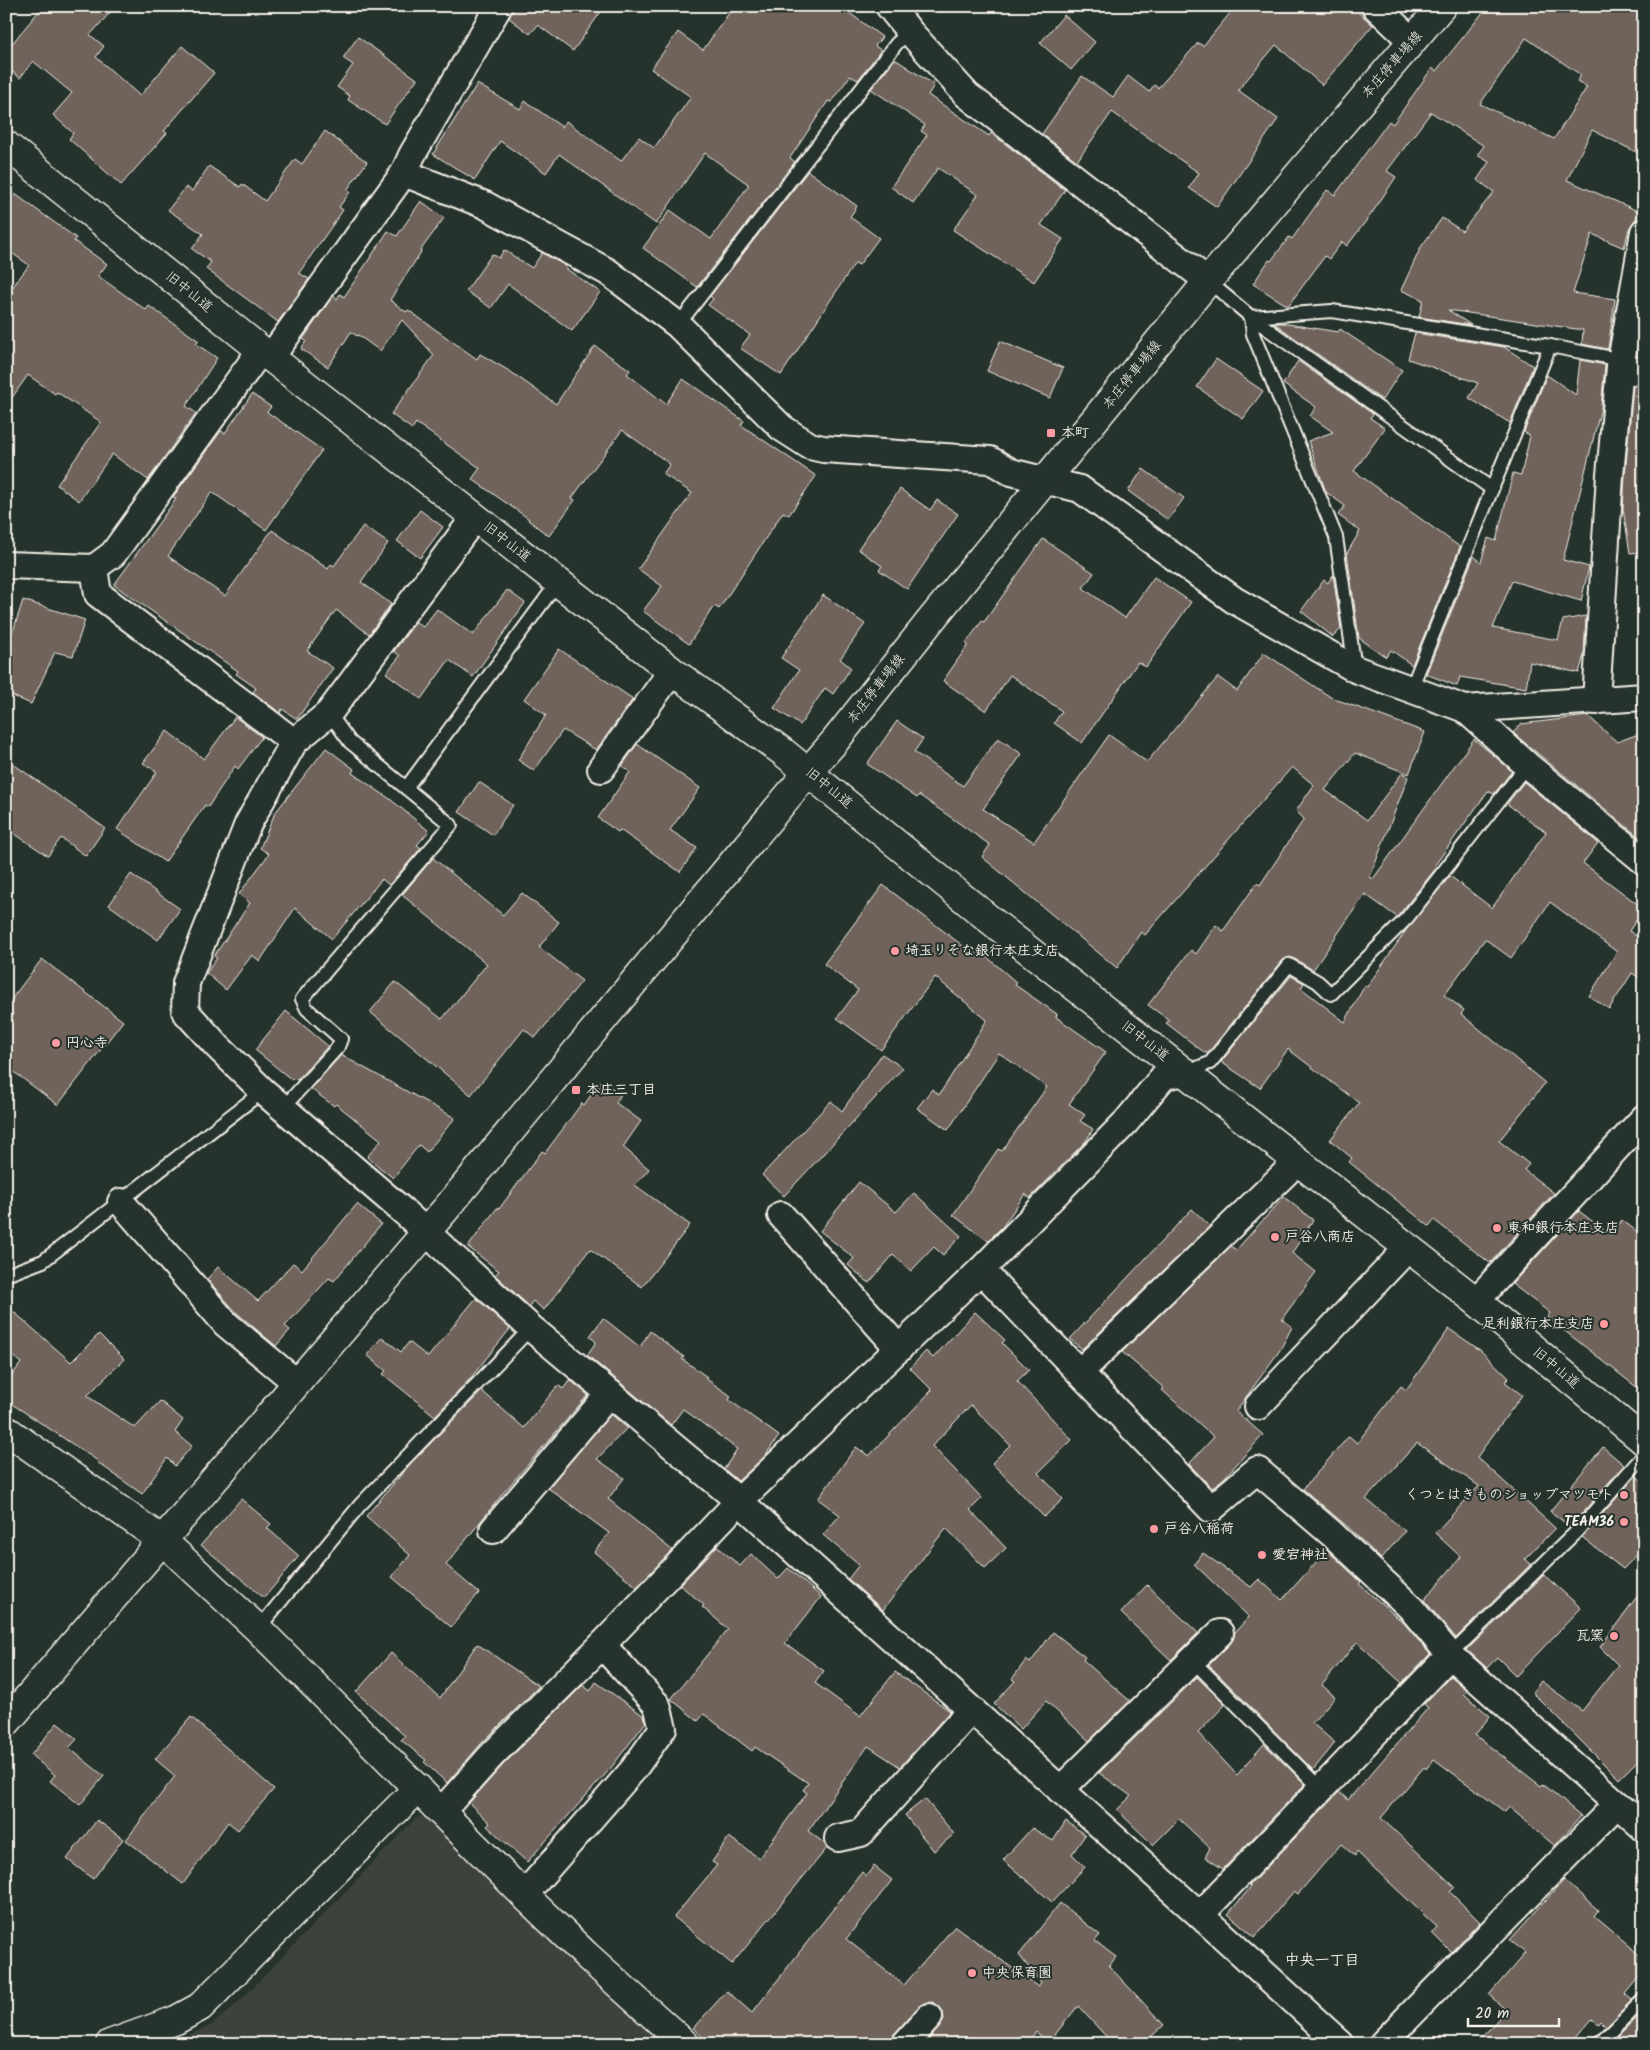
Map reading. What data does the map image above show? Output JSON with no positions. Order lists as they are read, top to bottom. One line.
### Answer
{"streets":{"main road":["本庄停車場線","旧中山道"]},"crossings":[["本庄停車場線","旧中山道"]],"districts":["中央一丁目"],"places":{"transit":["本町","本庄三丁目"],"other":["埼玉りそな銀行本庄支店","円心寺","東和銀行本庄支店","戸谷八商店","足利銀行本庄支店","くつとはきものショップマツモト","TEAM36","戸谷八稲荷","愛宕神社","瓦窯","中央保育園"]},"scale_bar":"20 m"}
